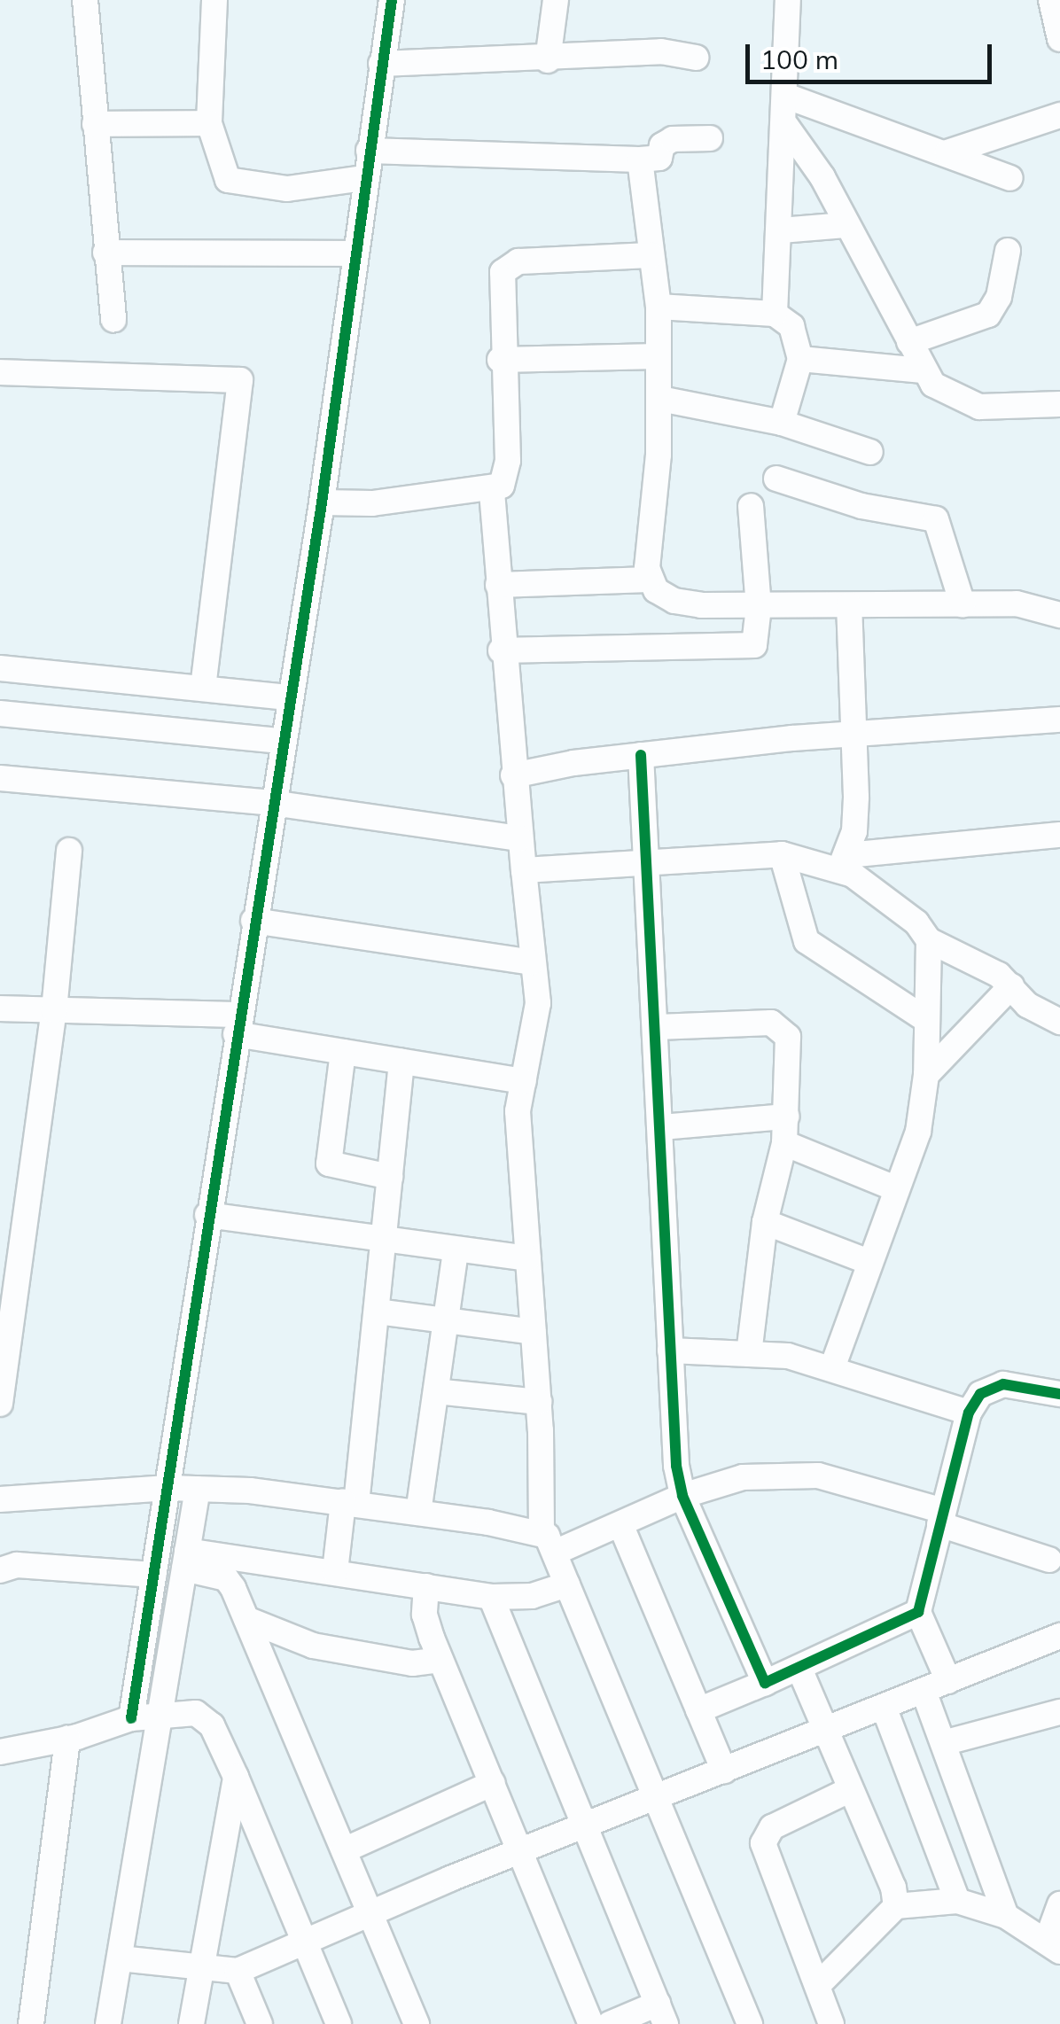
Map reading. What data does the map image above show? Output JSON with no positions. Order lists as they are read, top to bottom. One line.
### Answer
{"scale_bar":"100 m"}
